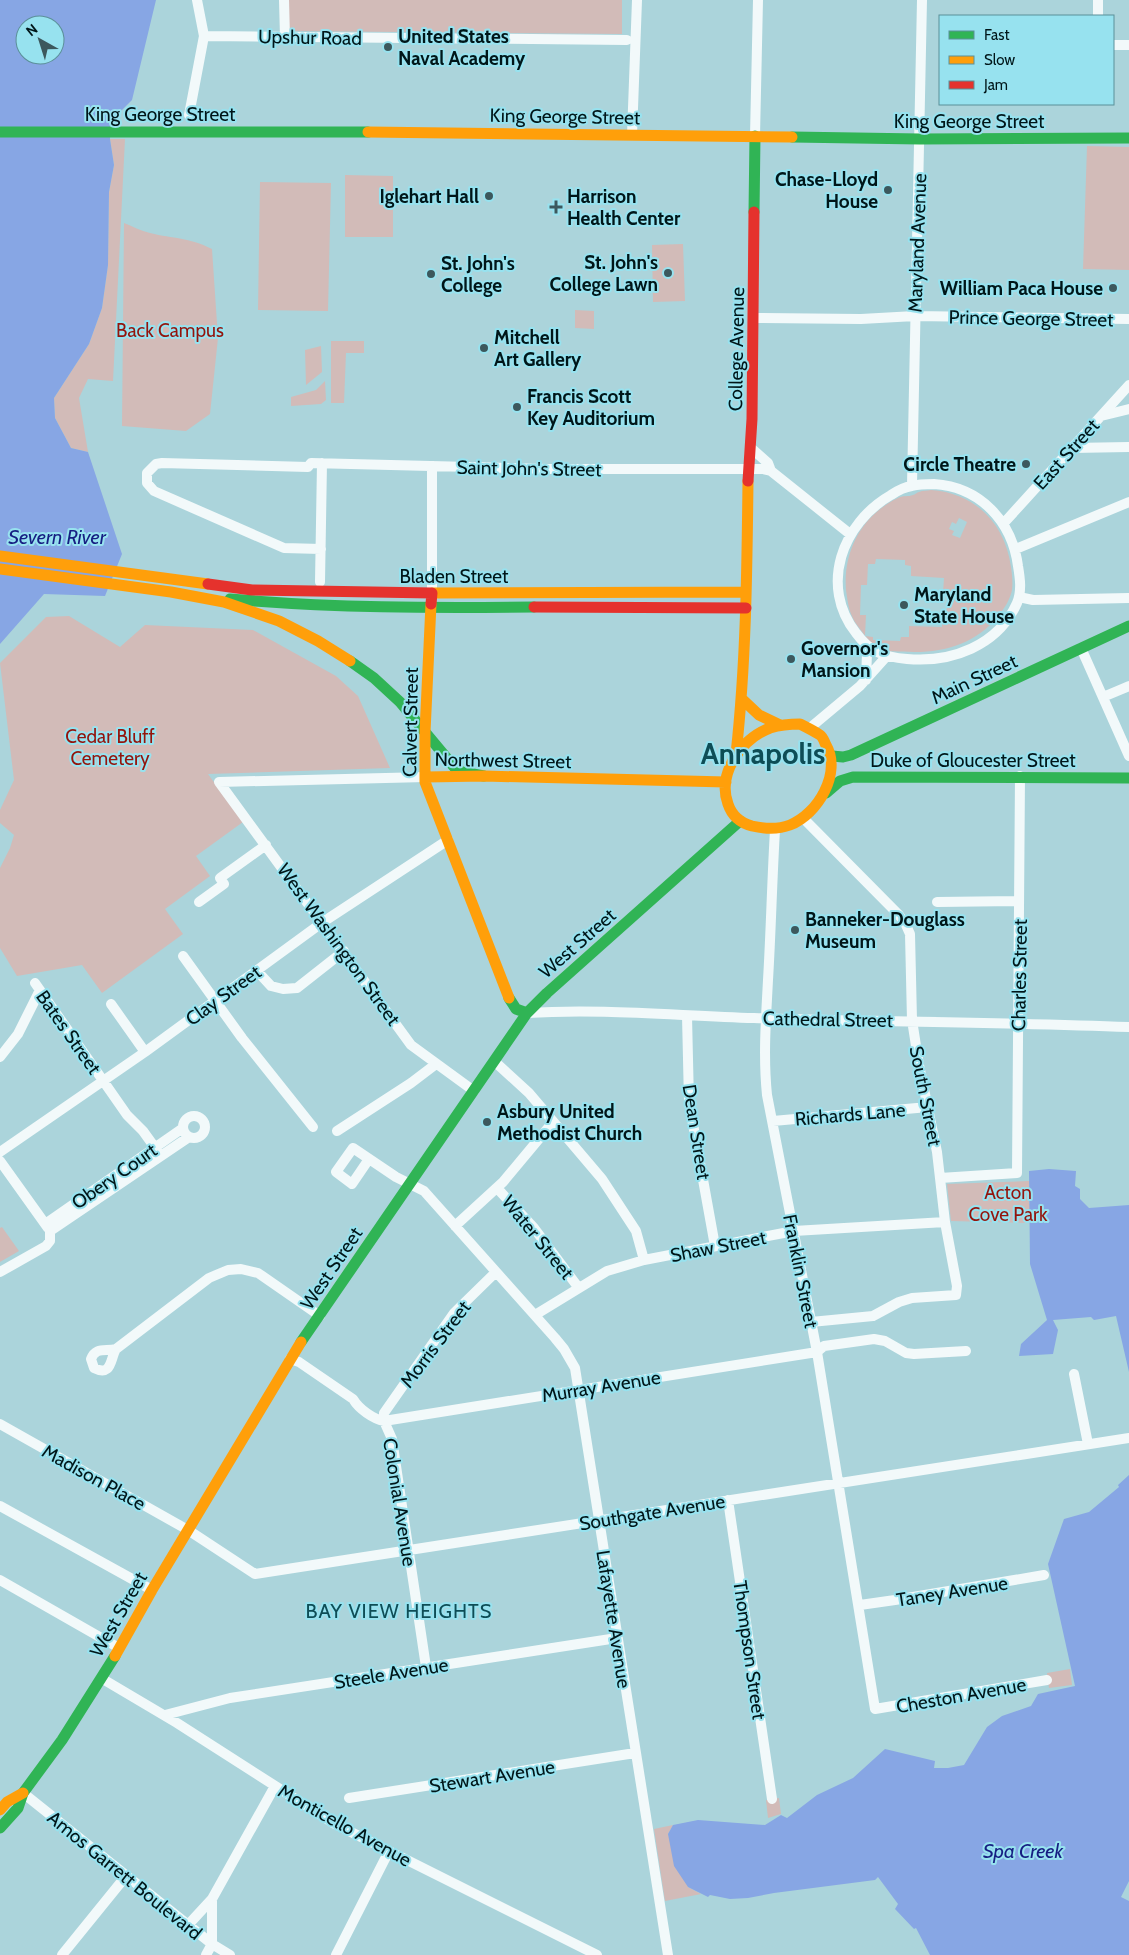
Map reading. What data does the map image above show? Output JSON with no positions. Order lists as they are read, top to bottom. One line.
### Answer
{"streets":{"main road":["King George Street","College Avenue","Bladen Street","Main Street","Calvert Street","Northwest Street","Duke of Gloucester Street","West Street"],"street":["Upshur Road","Maryland Avenue","Prince George Street","East Street","Saint John's Street","West Washington Street","Charles Street","Clay Street","Cathedral Street","Bates Street","South Street","Richards Lane","Dean Street","Obery Court","Water Street","Shaw Street","Franklin Street","Morris Street","Murray Avenue","Madison Place","Colonial Avenue","Southgate Avenue","Taney Avenue","Lafayette Avenue","Thompson Street","Steele Avenue","Cheston Avenue","Stewart Avenue","Monticello Avenue","Amos Garrett Boulevard"]},"crossings":[["King George Street","Maryland Avenue"],["King George Street","College Avenue"],["Maryland Avenue","Prince George Street"],["Prince George Street","College Avenue"],["College Avenue","Saint John's Street"],["College Avenue","Bladen Street"],["College Avenue","Main Street"],["College Avenue","Northwest Street"],["College Avenue","Duke of Gloucester Street"],["College Avenue","West Street"],["College Avenue","South Street"],["College Avenue","Franklin Street"],["Saint John's Street","Calvert Street"],["Bladen Street","Calvert Street"],["Main Street","Northwest Street"],["Main Street","Duke of Gloucester Street"],["Main Street","West Street"],["Main Street","South Street"],["Main Street","Franklin Street"],["Calvert Street","Northwest Street"],["Calvert Street","West Street"],["Calvert Street","Clay Street"],["Calvert Street","Cathedral Street"],["Northwest Street","Duke of Gloucester Street"],["Northwest Street","West Street"],["Northwest Street","West Washington Street"],["Northwest Street","South Street"],["Northwest Street","Franklin Street"],["Duke of Gloucester Street","West Street"],["Duke of Gloucester Street","Charles Street"],["Duke of Gloucester Street","South Street"],["Duke of Gloucester Street","Franklin Street"],["West Street","West Washington Street"],["West Street","Cathedral Street"],["West Street","South Street"],["West Street","Franklin Street"],["West Street","Madison Place"],["West Street","Colonial Avenue"],["West Street","Southgate Avenue"],["West Street","Lafayette Avenue"],["West Street","Monticello Avenue"],["West Street","Amos Garrett Boulevard"],["West Washington Street","Clay Street"],["Charles Street","Cathedral Street"],["Charles Street","South Street"],["Clay Street","Bates Street"],["Cathedral Street","South Street"],["Cathedral Street","Dean Street"],["Cathedral Street","Franklin Street"],["Bates Street","Obery Court"],["South Street","Richards Lane"],["South Street","Shaw Street"],["South Street","Franklin Street"],["Richards Lane","Franklin Street"],["Dean Street","Shaw Street"],["Water Street","Shaw Street"],["Shaw Street","Franklin Street"],["Shaw Street","Lafayette Avenue"],["Franklin Street","Murray Avenue"],["Franklin Street","Southgate Avenue"],["Franklin Street","Taney Avenue"],["Franklin Street","Cheston Avenue"],["Morris Street","Murray Avenue"],["Morris Street","Colonial Avenue"],["Morris Street","Lafayette Avenue"],["Murray Avenue","Colonial Avenue"],["Murray Avenue","Lafayette Avenue"],["Madison Place","Southgate Avenue"],["Colonial Avenue","Southgate Avenue"],["Colonial Avenue","Steele Avenue"],["Southgate Avenue","Lafayette Avenue"],["Southgate Avenue","Thompson Street"],["Lafayette Avenue","Steele Avenue"],["Lafayette Avenue","Stewart Avenue"],["Steele Avenue","Monticello Avenue"]],"districts":["Annapolis","BAY VIEW HEIGHTS"],"water":["Severn River","Spa Creek"],"parks":["Back Campus","Cedar Bluff Cemetery","Acton Cove Park"],"places":{"other":["United States Naval Academy","Chase-Lloyd House","Iglehart Hall","St. John's College Lawn","St. John's College","William Paca House","Mitchell Art Gallery","Francis Scott Key Auditorium","Circle Theatre","Maryland State House","Governor's Mansion","Banneker-Douglass Museum","Asbury United Methodist Church"],"health":["Harrison Health Center"]},"legend":["Fast","Slow","Jam"],"north":"top left"}
